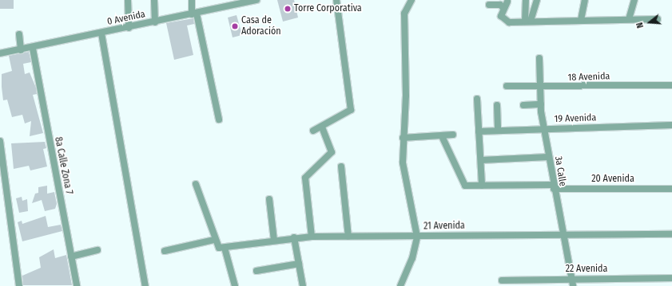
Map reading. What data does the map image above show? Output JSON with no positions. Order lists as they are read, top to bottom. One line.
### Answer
{"streets":{"street":["0 Avenida","18 Avenida","19 Avenida","8a Calle Zona 7","3a Calle","20 Avenida","21 Avenida","22 Avenida"]},"crossings":[["0 Avenida","8a Calle Zona 7"],["18 Avenida","3a Calle"],["19 Avenida","3a Calle"],["3a Calle","20 Avenida"],["3a Calle","21 Avenida"],["3a Calle","22 Avenida"]],"places":["Torre Corporativa","Casa de Adoración"],"north":"left"}
